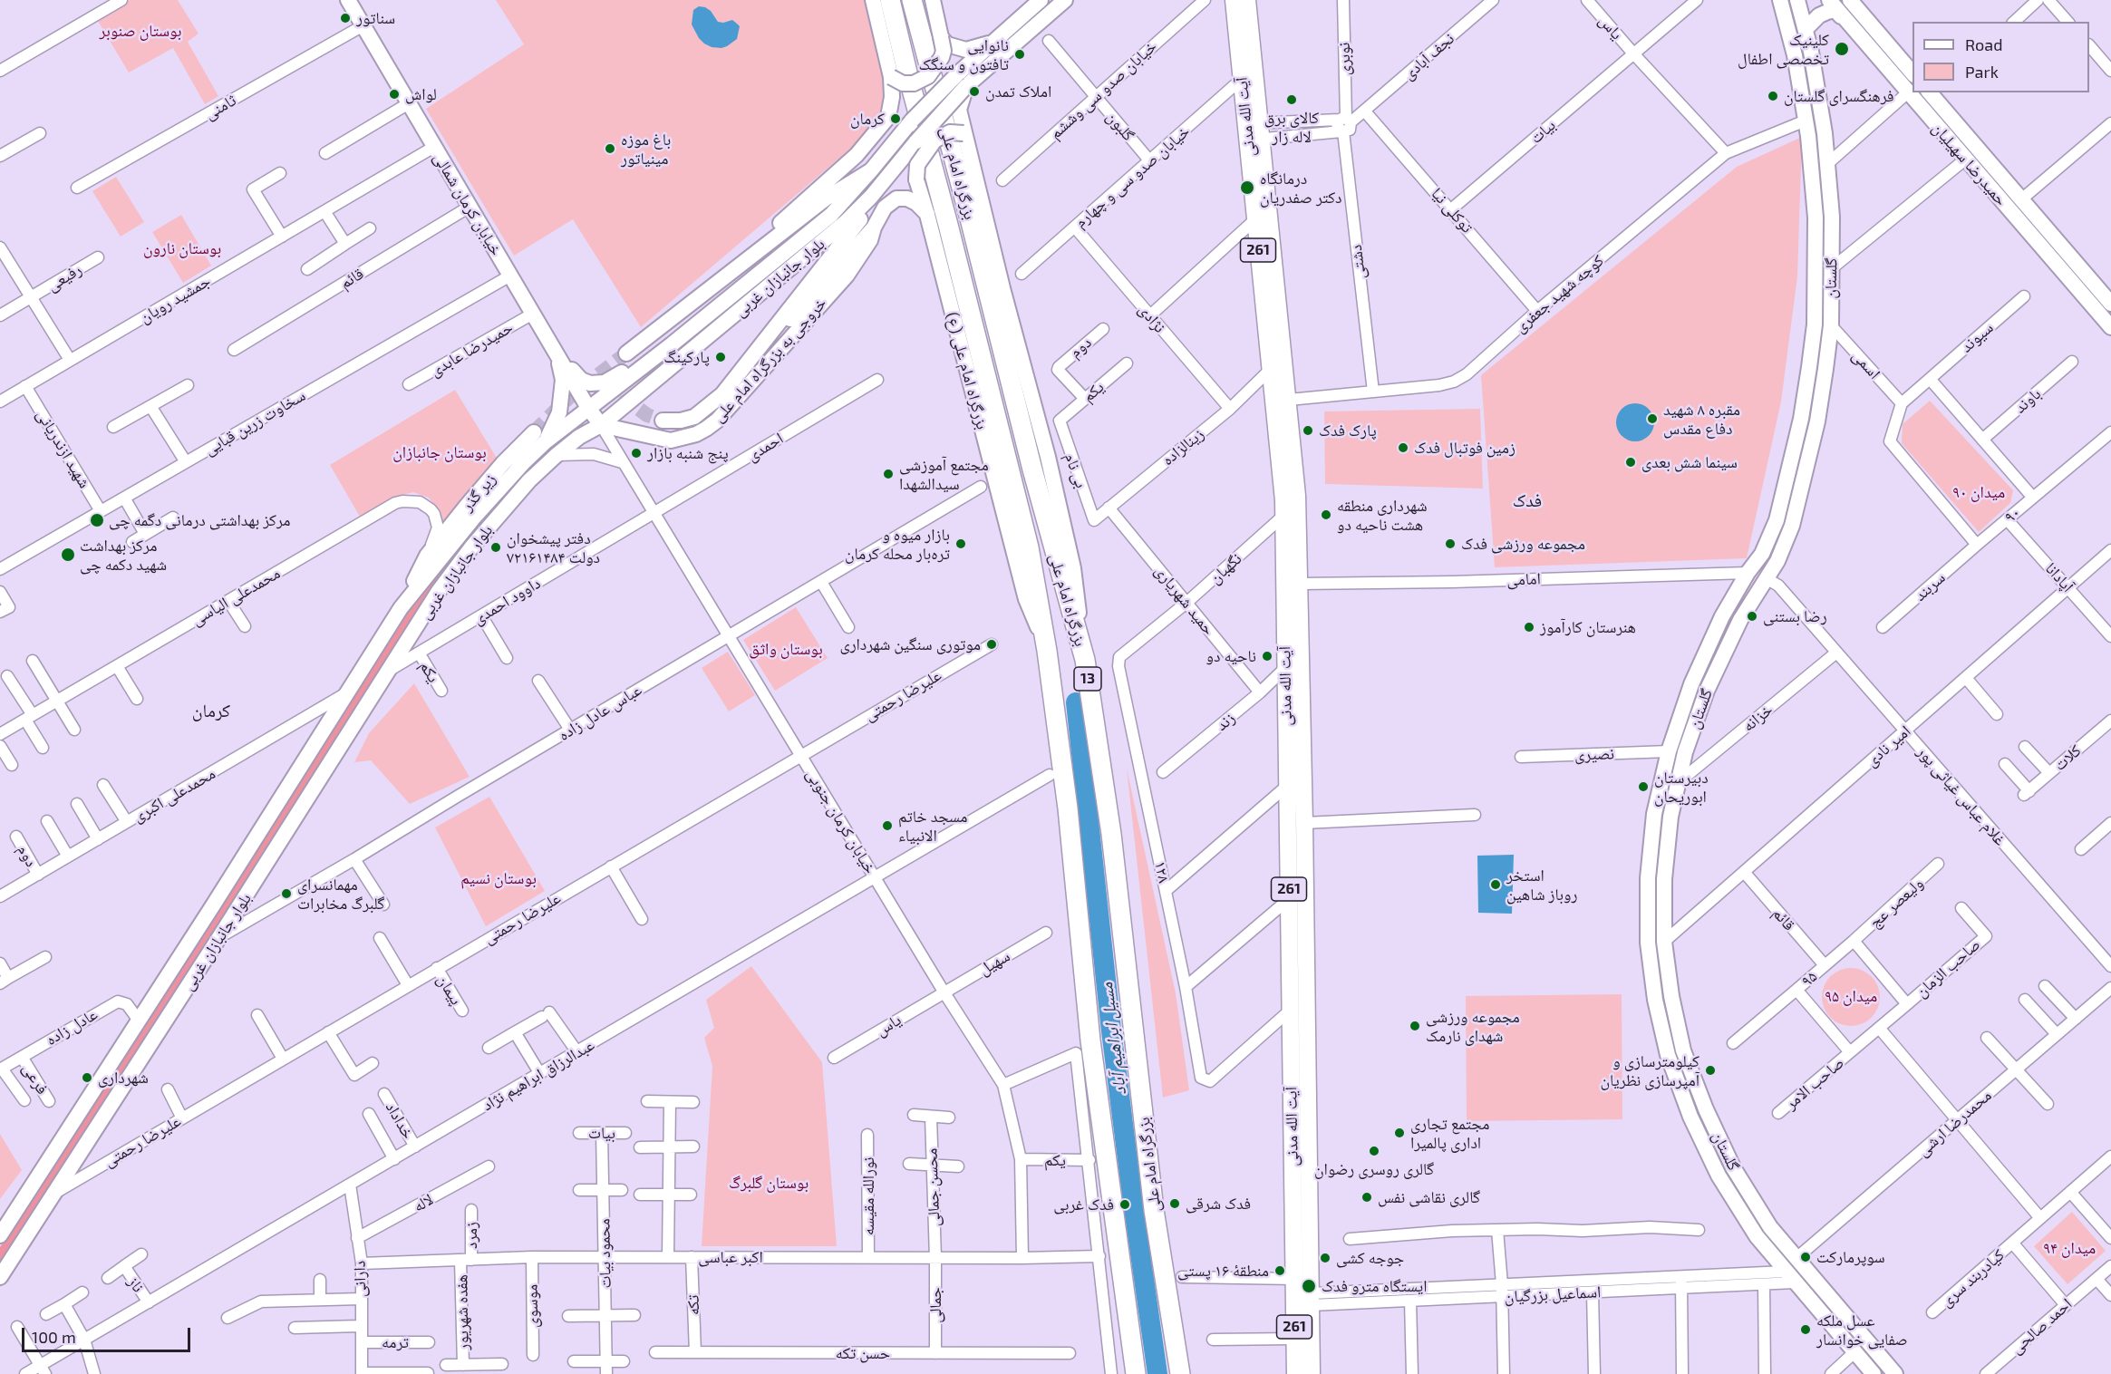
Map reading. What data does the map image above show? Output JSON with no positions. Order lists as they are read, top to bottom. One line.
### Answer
{"streets":{"highway":["بزرگراه امام علی","13"],"main road":["آیت الله مدنی","حمیدرضا سهیلیان","خیابان کرمان شمالی","261","بلوار جانبازان غربی","گلستان","خروجی به بزرگراه امام علی","بزرگراه امام علی (ع)","زیر گذر","خیابان کرمان جنوبی"],"street":["یاس","نجف آبادی","نوبری","خیابان صدو سی وششم","ثامنی","گلبون","بیات","خیابان صدو سی و چهارم","توکلی نیا","دشتی","رفیعی","قائم","کوچه شهید جعفری","جمشید رویان","نژادی","سیوند","دوم","حمیدرضا عابدی","اسمی","یکم","باوند","سخاوت زرین قبایی","احمدی","زینالزاده","شهید ازندریانی","بی نام","۹۰","نگهبان","آپادانا","امامی","سربند","محمدعلی الیاسی","حمید شهریاری","داوود احمدی","علیرضا رحمتی","عباس عادل زاده","خزانه","زند","امیر نادی","نصیری","کلات","محمدعلی اکبری","غلام عباس غیاثی ‌پور","۱۲۸","ولیعصر عج","سهیل","صاحب الزمان","۹۵","پیمان","عادل زاده","عبدالرزاق ابراهیم نژاد","فرعی","صاحب الامر","خداداد","محمدرضا ارشی","محسن جمالی","نورالله مقیسه","لاله","زمرد","محمود بیات","اکبر عباسی","کیادربند سری","دارانی","ناز","اسماعیل بزرگیان","تکه","جمالی","موسوی","هفده شهریور","احمد صالحی","ترمه","حسن تکه"]},"crossings":[["یاس","بیات"],["یاس","خیابان کرمان جنوبی"],["یاس","سهیل"],["نجف آبادی","نوبری"],["نجف آبادی","توکلی نیا"],["نجف آبادی","دشتی"],["نوبری","دشتی"],["خیابان صدو سی وششم","گلبون"],["ثامنی","خیابان کرمان شمالی"],["آیت الله مدنی","خیابان صدو سی و چهارم"],["آیت الله مدنی","261"],["آیت الله مدنی","کوچه شهید جعفری"],["آیت الله مدنی","زینالزاده"],["آیت الله مدنی","نگهبان"],["آیت الله مدنی","امامی"],["آیت الله مدنی","زند"],["آیت الله مدنی","۱۲۸"],["گلبون","خیابان صدو سی و چهارم"],["بیات","توکلی نیا"],["بیات","محمود بیات"],["بزرگراه امام علی","بزرگراه امام علی (ع)"],["خیابان صدو سی و چهارم","نژادی"],["خیابان کرمان شمالی","بلوار جانبازان غربی"],["خیابان کرمان شمالی","قائم"],["خیابان کرمان شمالی","جمشید رویان"],["خیابان کرمان شمالی","حمیدرضا عابدی"],["خیابان کرمان شمالی","سخاوت زرین قبایی"],["خیابان کرمان شمالی","خیابان کرمان جنوبی"],["توکلی نیا","کوچه شهید جعفری"],["261","امامی"],["261","اسماعیل بزرگیان"],["دشتی","کوچه شهید جعفری"],["بلوار جانبازان غربی","خروجی به بزرگراه امام علی"],["بلوار جانبازان غربی","زیر گذر"],["بلوار جانبازان غربی","داوود احمدی"],["بلوار جانبازان غربی","علیرضا رحمتی"],["بلوار جانبازان غربی","عباس عادل زاده"],["بلوار جانبازان غربی","محمدعلی اکبری"],["بلوار جانبازان غربی","خیابان کرمان جنوبی"],["بلوار جانبازان غربی","عادل زاده"],["قائم","امیر نادی"],["قائم","۹۵"],["گلستان","کوچه شهید جعفری"],["گلستان","اسمی"],["گلستان","امامی"],["گلستان","خزانه"],["گلستان","امیر نادی"],["گلستان","نصیری"],["گلستان","غلام عباس غیاثی ‌پور"],["گلستان","محمدرضا ارشی"],["گلستان","اسماعیل بزرگیان"],["جمشید رویان","شهید ازندریانی"],["نژادی","زینالزاده"],["سیوند","۹۰"],["دوم","یکم"],["دوم","محمدعلی اکبری"],["خروجی به بزرگراه امام علی","خیابان کرمان جنوبی"],["یکم","بی نام"],["یکم","داوود احمدی"],["یکم","خیابان کرمان جنوبی"],["باوند","۹۰"],["سخاوت زرین قبایی","شهید ازندریانی"],["احمدی","داوود احمدی"],["احمدی","خیابان کرمان جنوبی"],["زینالزاده","بی نام"],["زینالزاده","حمید شهریاری"],["زیر گذر","محمدعلی الیاسی"],["۹۰","آپادانا"],["۹۰","سربند"],["نگهبان","حمید شهریاری"],["نگهبان","۱۲۸"],["آپادانا","امیر نادی"],["حمید شهریاری","زند"],["داوود احمدی","خیابان کرمان جنوبی"],["علیرضا رحمتی","خیابان کرمان جنوبی"],["علیرضا رحمتی","پیمان"],["عباس عادل زاده","خیابان کرمان جنوبی"],["خزانه","غلام عباس غیاثی ‌پور"],["امیر نادی","غلام عباس غیاثی ‌پور"],["خیابان کرمان جنوبی","سهیل"],["خیابان کرمان جنوبی","عبدالرزاق ابراهیم نژاد"],["خیابان کرمان جنوبی","اکبر عباسی"],["ولیعصر عج","۹۵"],["۹۵","صاحب الامر"],["عادل زاده","فرعی"],["عبدالرزاق ابراهیم نژاد","خداداد"],["عبدالرزاق ابراهیم نژاد","دارانی"],["عبدالرزاق ابراهیم نژاد","ناز"],["محسن جمالی","اکبر عباسی"],["محسن جمالی","جمالی"],["نورالله مقیسه","اکبر عباسی"],["لاله","دارانی"],["زمرد","اکبر عباسی"],["زمرد","هفده شهریور"],["محمود بیات","اکبر عباسی"],["اکبر عباسی","دارانی"],["اکبر عباسی","تکه"],["اکبر عباسی","جمالی"],["اکبر عباسی","موسوی"],["اکبر عباسی","هفده شهریور"],["دارانی","ترمه"],["تکه","حسن تکه"],["جمالی","حسن تکه"]],"districts":["فدک","کرمان"],"water":["مسیل ابراهیم آباد"],"parks":["بوستان صنوبر","بوستان نارون","بوستان جانبازان","میدان ۹۰","بوستان واثق","بوستان نسیم","میدان ۹۵","بوستان گلبرگ","میدان ۹۴"],"places":["سناتور","کلینیک تخصصی اطفال","نانوایی تافتون و سنگک","املاک تمدن","لواش","فرهنگسرای گلستان","کالای برق لاله زار","کرمان","باغ موزه مینیاتور","درمانگاه دکتر صفدریان","پارکینگ","مقبره ۸ شهید دفاع مقدس","پارک فدک","زمین فوتبال فدک","پنج شنبه بازار","سینما شش بعدی","مجتمع آموزشی سیدالشهدا","شهرداری منطقه هشت ناحیه دو","مرکز بهداشتی درمانی دگمه چی","بازار میوه و تره‌بار محله کرمان","مجموعه ورزشی فدک","دفتر پیشخوان دولت ۷۲۱۶۱۴۸۴","مرکز بهداشت شهید دکمه چی","رضا بستنی","هنرستان کارآموز","موتوری سنگین شهرداری","ناحیه دو","دبیرستان ابوریحان","مسجد خاتم الانبیاء","استخر روباز شاهین","مهمانسرای گلبرگ مخابرات","مجموعه ورزشی شهدای نارمک","کیلومترسازی و آمپرسازی نظریان","شهرداری","مجتمع تجاری اداری پالمیرا","گالری روسری رضوان","گالری نقاشی نفس","فدک شرقی","فدک غربی","سوپرمارکت","جوجه کشی","منطقهٔ ۱۶ پستی","ایستگاه مترو فدک","عسل ملکه صفایی خوانسار"],"legend":["Road","Park"],"scale_bar":"100 m"}
